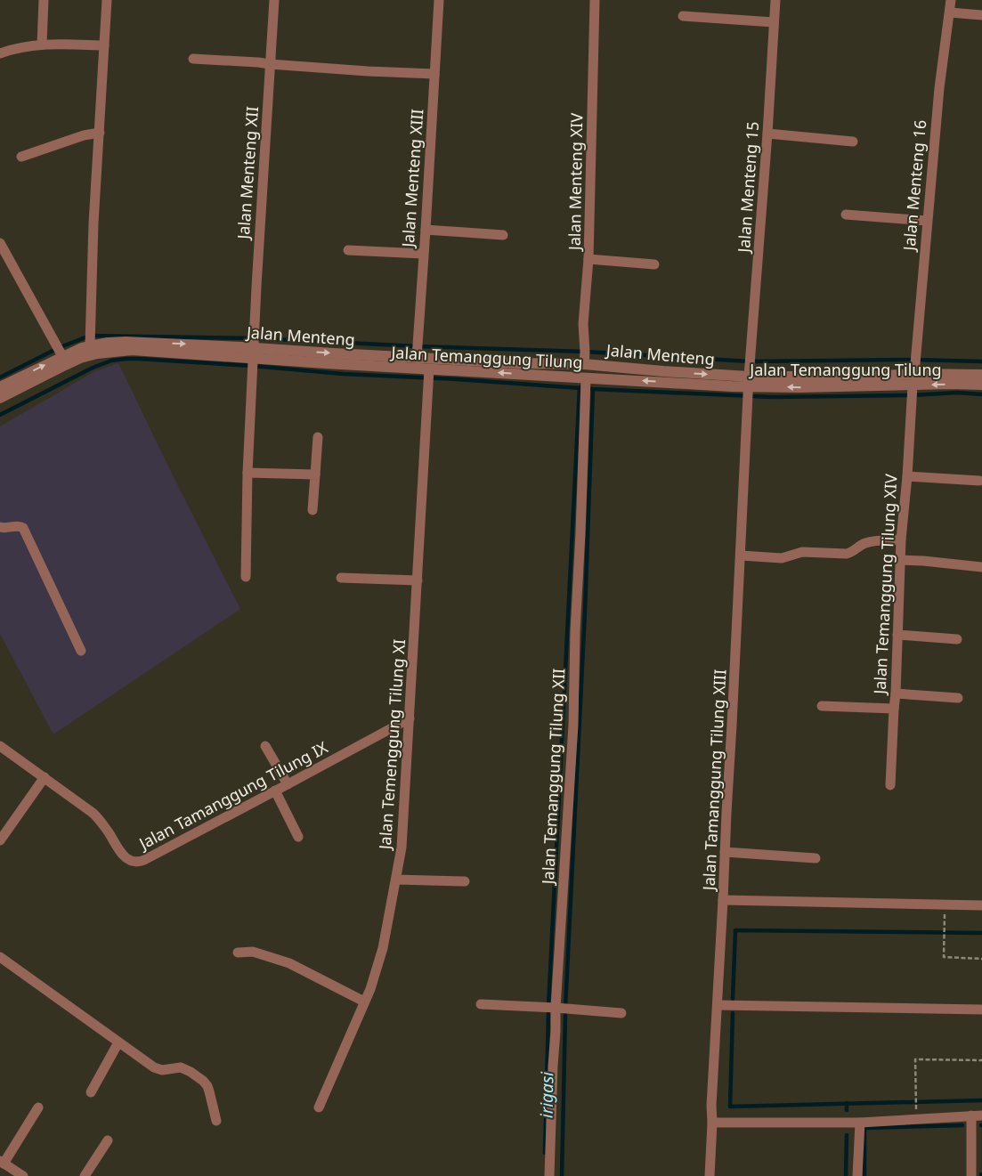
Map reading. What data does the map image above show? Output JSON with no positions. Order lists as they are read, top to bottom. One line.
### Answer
{"streets":{"street":["Jalan Menteng XII","Jalan Menteng XIII","Jalan Menteng XIV","Jalan Menteng 16","Jalan Menteng 15","Jalan Menteng","Jalan Temanggung Tilung","Jalan Temanggung Tilung XIV","Jalan Temenggung Tilung XI","Jalan Temanggung Tilung XII","Jalan Tamanggung Tilung XIII","Jalan Tamanggung Tilung IX"]},"crossings":[["Jalan Menteng XII","Jalan Menteng"],["Jalan Menteng XII","Jalan Temanggung Tilung"],["Jalan Menteng XIII","Jalan Menteng"],["Jalan Menteng XIV","Jalan Menteng"],["Jalan Menteng 16","Jalan Menteng"],["Jalan Menteng 15","Jalan Menteng"],["Jalan Menteng 15","Jalan Temanggung Tilung"],["Jalan Menteng 15","Jalan Tamanggung Tilung XIII"],["Jalan Menteng","Jalan Temanggung Tilung"],["Jalan Menteng","Jalan Tamanggung Tilung XIII"],["Jalan Temanggung Tilung","Jalan Temanggung Tilung XIV"],["Jalan Temanggung Tilung","Jalan Temenggung Tilung XI"],["Jalan Temanggung Tilung","Jalan Temanggung Tilung XII"],["Jalan Temanggung Tilung","Jalan Tamanggung Tilung XIII"],["Jalan Temenggung Tilung XI","Jalan Tamanggung Tilung IX"]],"one_way":["Jalan Menteng","Jalan Temanggung Tilung"],"water":["irigasi"]}
